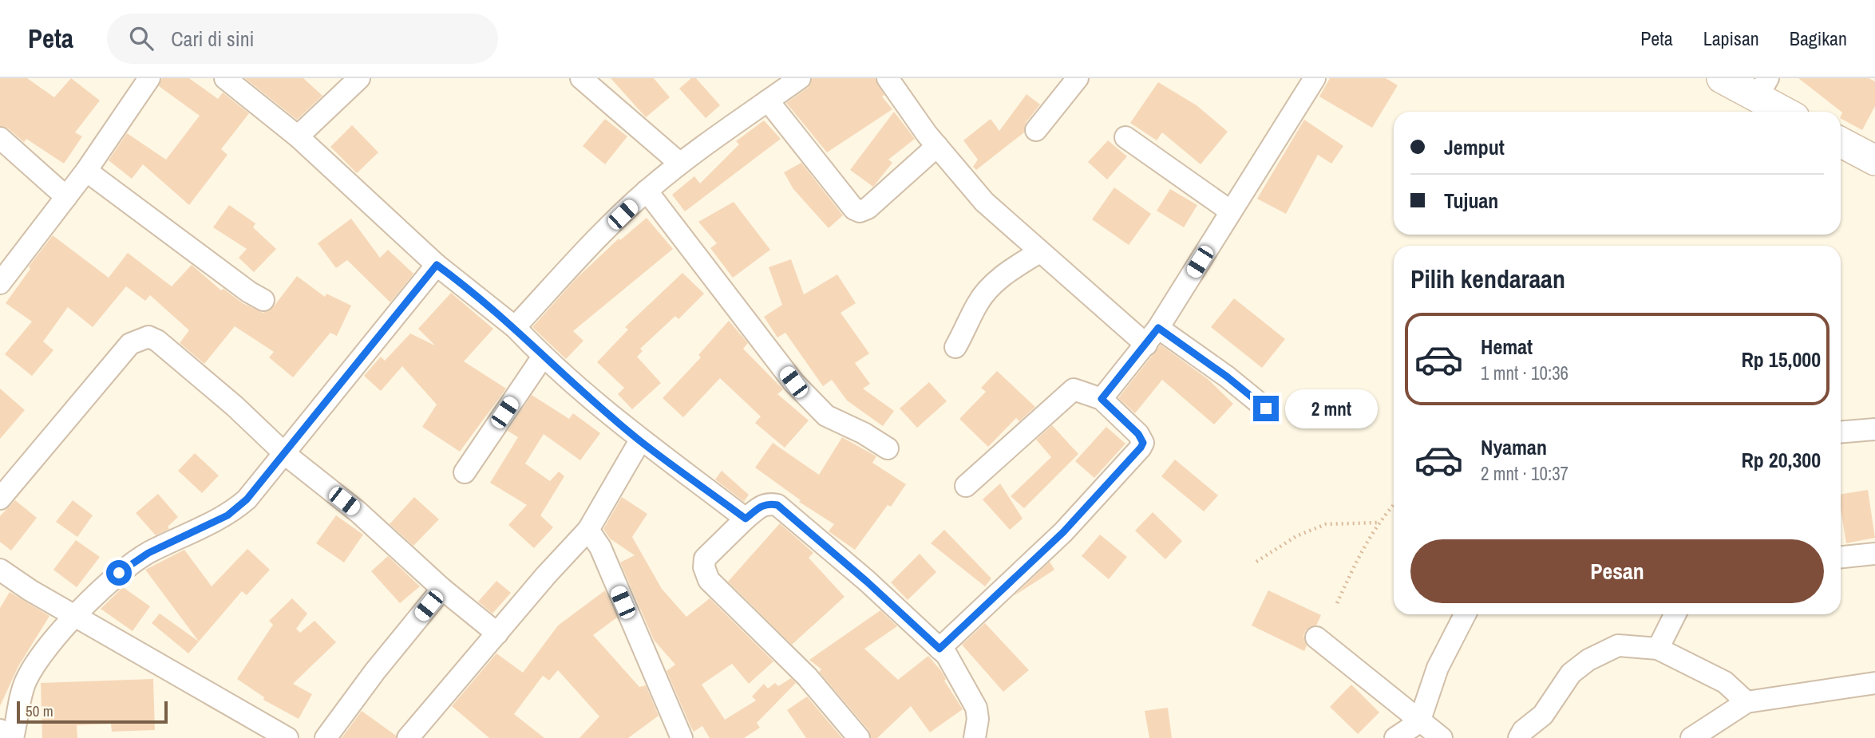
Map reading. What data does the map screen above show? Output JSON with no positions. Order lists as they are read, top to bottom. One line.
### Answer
{"scale_bar":"50 m","page":{"header":"Peta","search":"Cari di sini","nav":["Peta","Lapisan","Bagikan"],"banner":["Jemput","Tujuan"],"heading":"Pilih kendaraan","list":[{"name":"Hemat","note":"1 mnt · 10:36","value":"Rp 15,000"},{"name":"Nyaman","note":"2 mnt · 10:37","value":"Rp 20,300"}],"bubble":"2 mnt","buttons":"Pesan","scale":"50 m"}}
